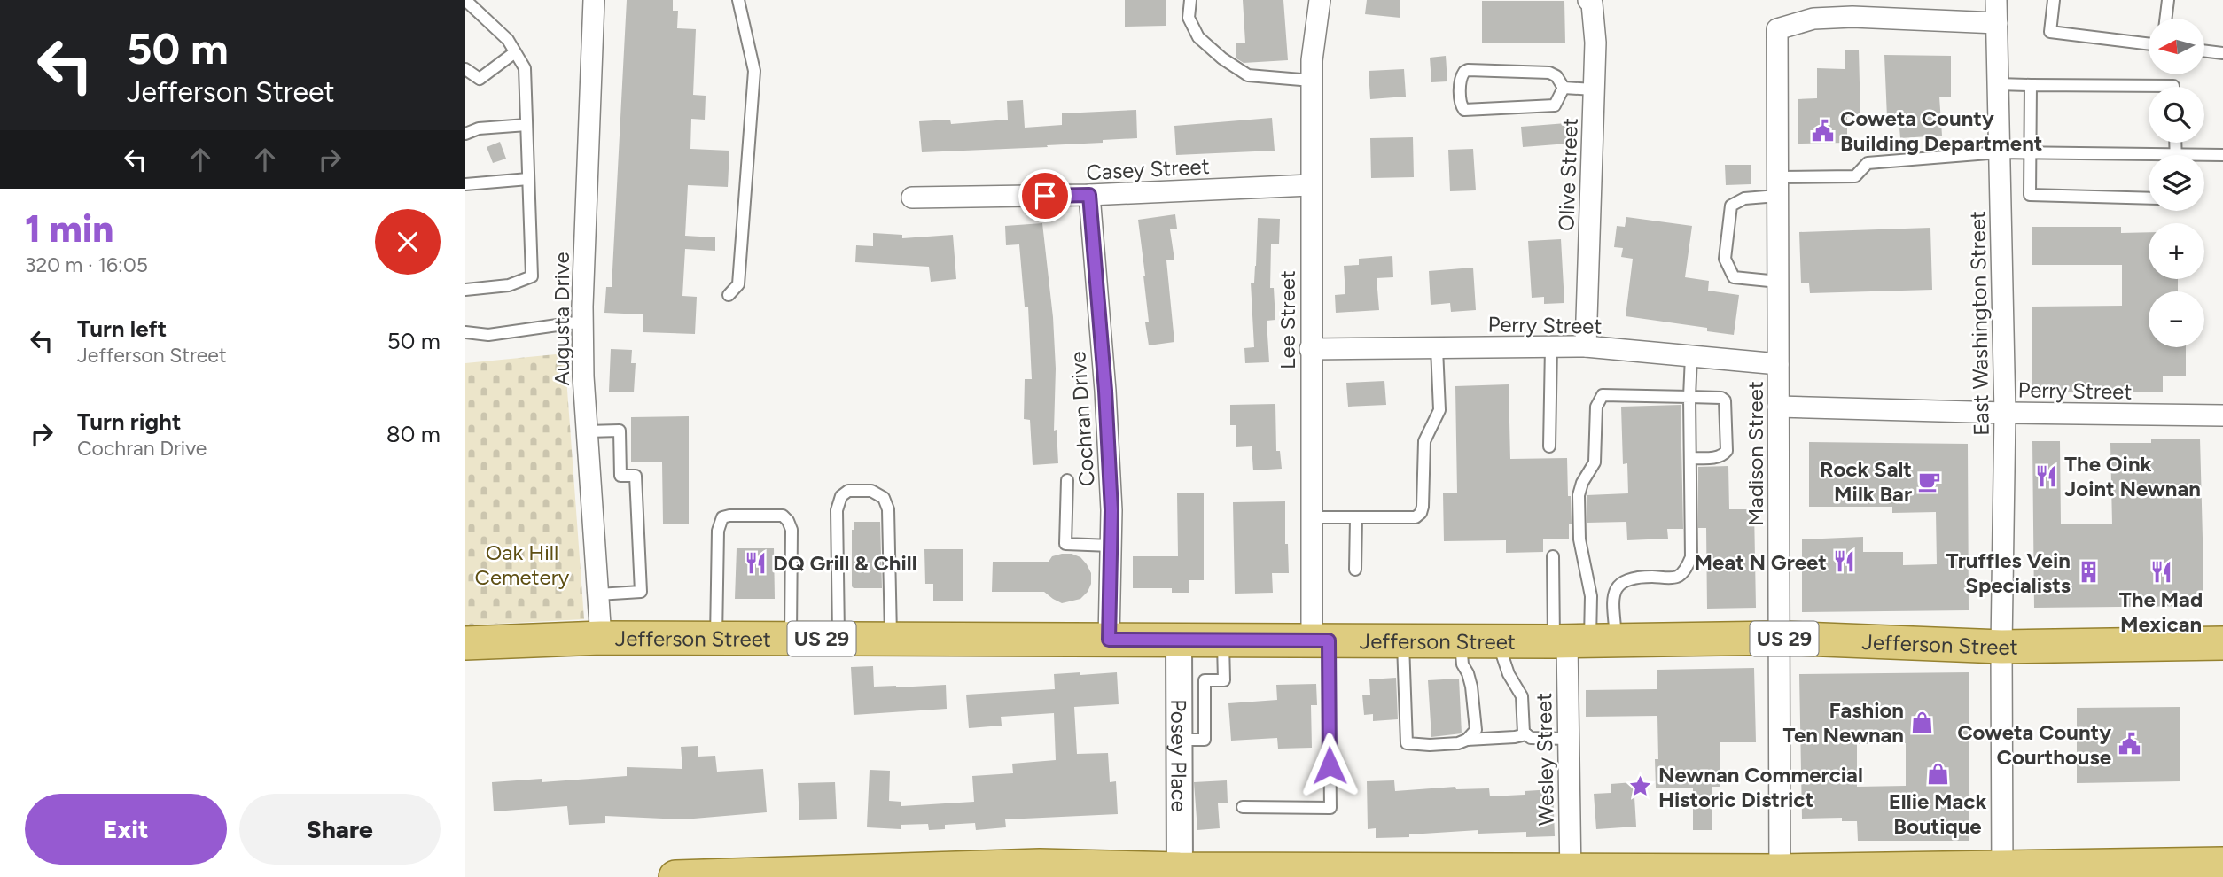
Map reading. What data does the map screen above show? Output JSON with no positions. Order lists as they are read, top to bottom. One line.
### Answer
{"streets":{"main road":["Jefferson Street","US 29"],"street":["Casey Street","Olive Street","Augusta Drive","Lee Street","East Washington Street","Perry Street","Cochran Drive","Madison Street","Posey Place","Wesley Street"]},"crossings":[["Casey Street","Lee Street"],["Casey Street","Cochran Drive"],["Olive Street","Perry Street"],["Augusta Drive","Jefferson Street"],["Lee Street","Perry Street"],["Lee Street","Jefferson Street"],["East Washington Street","Perry Street"],["East Washington Street","Madison Street"],["East Washington Street","Jefferson Street"],["Perry Street","Madison Street"],["Cochran Drive","Jefferson Street"],["Madison Street","Jefferson Street"],["Jefferson Street","Posey Place"],["Jefferson Street","Wesley Street"]],"parks":["Oak Hill Cemetery"],"places":{"public building":["Coweta County Building Department","Coweta County Courthouse"],"restaurant":["The Oink Joint Newnan","Meat N Greet","DQ Grill & Chill","The Mad Mexican"],"cafe":["Rock Salt Milk Bar"],"building":["Truffles Vein Specialists"],"shop":["Fashion Ten Newnan","Ellie Mack Boutique"],"place":["Newnan Commercial Historic District"]},"north":"left","page":{"turn":["50 m","Jefferson Street"],"map_buttons":["+","−"],"heading":["1 min","320 m · 16:05"],"list":[{"name":"Turn left","note":"Jefferson Street","value":"50 m"},{"name":"Turn right","note":"Cochran Drive","value":"80 m"}],"buttons":["Exit","Share"]}}
